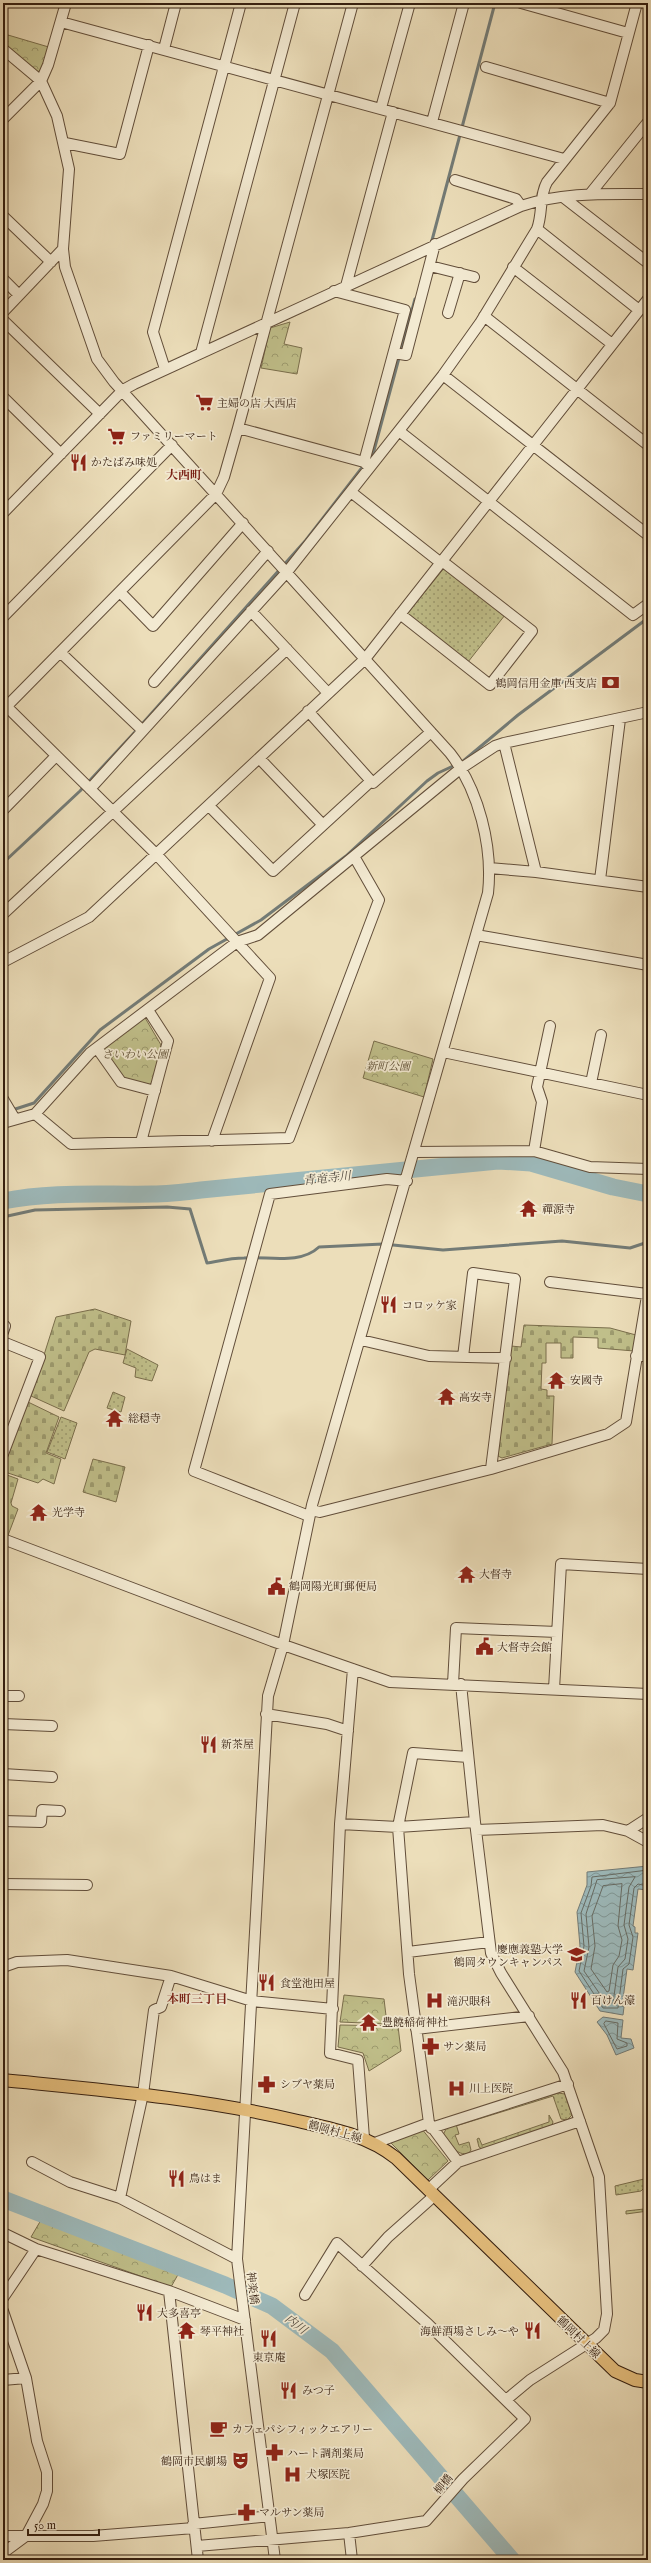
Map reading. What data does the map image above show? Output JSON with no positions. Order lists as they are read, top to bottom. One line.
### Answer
{"streets":{"main road":["鶴岡村上線"],"street":["神楽橋","柳橋"]},"crossings":[["鶴岡村上線","神楽橋"],["神楽橋","柳橋"]],"districts":["大西町","本町三丁目"],"water":["青竜寺川","内川"],"parks":["さいわい公園","新町公園"],"places":{"supermarket":["主婦の店 大西店","ファミリーマート"],"restaurant":["かたばみ味処","コロッケ家","新茶屋","食堂池田屋","百けん濠","鳥はま","大多喜亭","海鮮酒場さしみ～や","東京庵","みつ子"],"bank":["鶴岡信用金庫 西支店"],"temple":["禪源寺","安國寺","高安寺","総穏寺","光学寺","大督寺","豊饒稲荷神社","琴平神社"],"public building":["鶴岡陽光町郵便局","大督寺会館"],"school or university":["慶應義塾大学 鶴岡タウンキャンパス"],"hospital":["滝沢眼科","川上医院","犬塚医院"],"pharmacy":["サン薬局","シブヤ薬局","ハート調剤薬局","マルサン薬局"],"cafe":["カフェパシフィックエアリー"],"theatre":["鶴岡市民劇場"]},"scale_bar":"50 m"}
